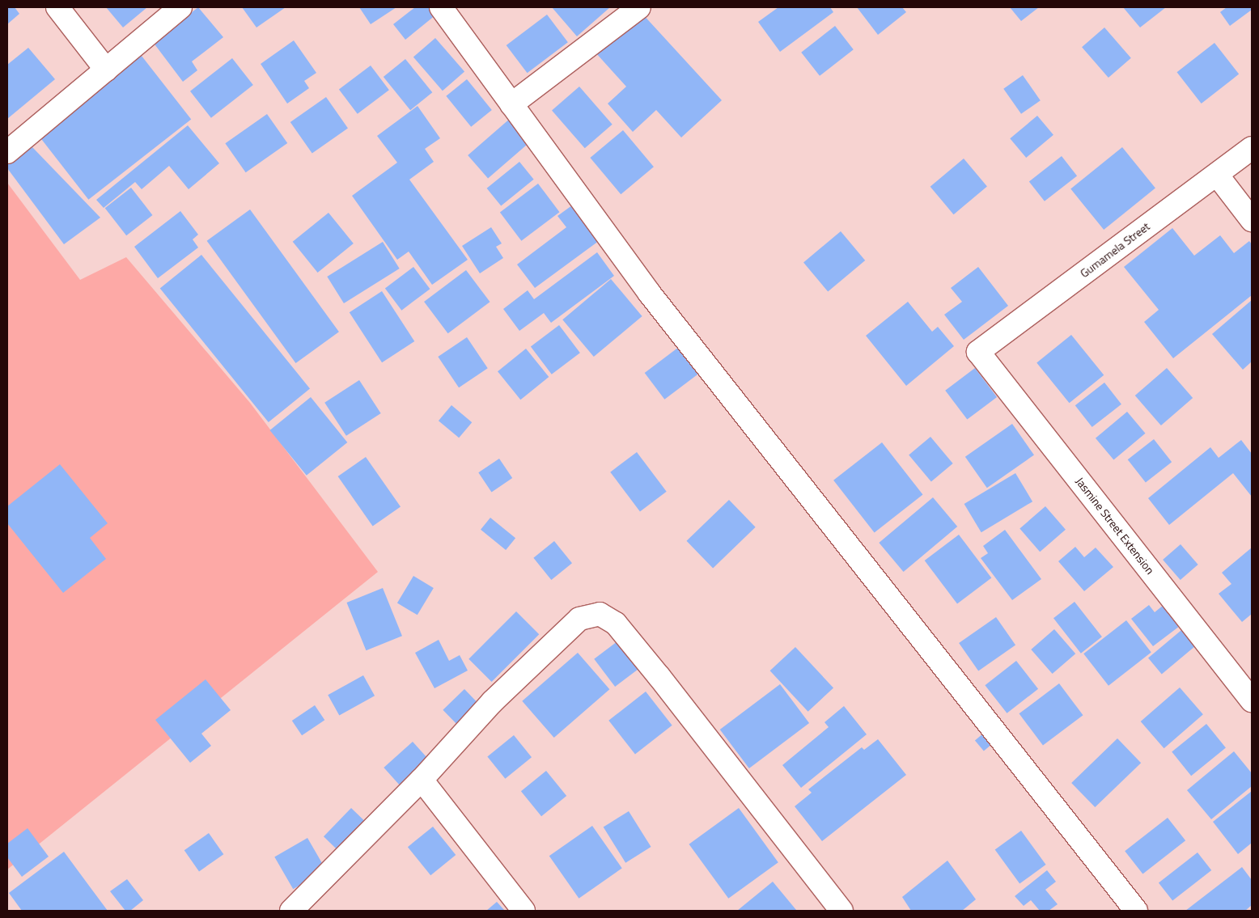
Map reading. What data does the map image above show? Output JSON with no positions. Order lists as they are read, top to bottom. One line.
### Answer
{"streets":{"street":["Gumamela Street","Jasmine Street Extension"]},"crossings":[["Gumamela Street","Jasmine Street Extension"]]}
